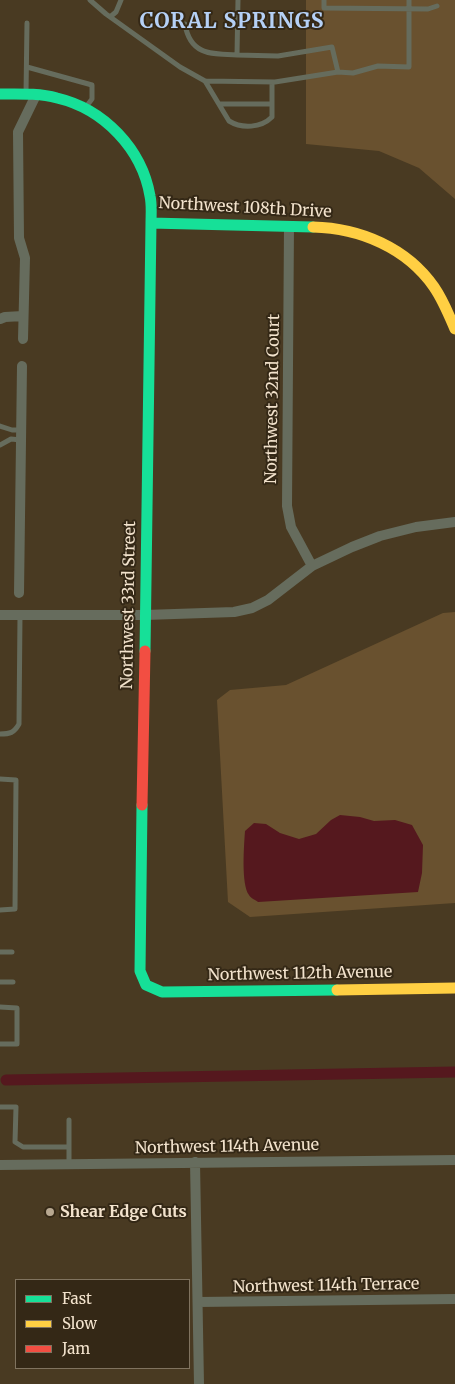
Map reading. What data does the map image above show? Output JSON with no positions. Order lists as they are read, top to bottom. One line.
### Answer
{"streets":{"street":["Northwest 108th Drive","Northwest 32nd Court","Northwest 33rd Street","Northwest 112th Avenue","Northwest 114th Avenue","Northwest 114th Terrace"]},"crossings":[["Northwest 108th Drive","Northwest 32nd Court"],["Northwest 108th Drive","Northwest 33rd Street"],["Northwest 33rd Street","Northwest 112th Avenue"]],"districts":["CORAL SPRINGS"],"places":["Shear Edge Cuts"],"legend":["Fast","Slow","Jam"]}
